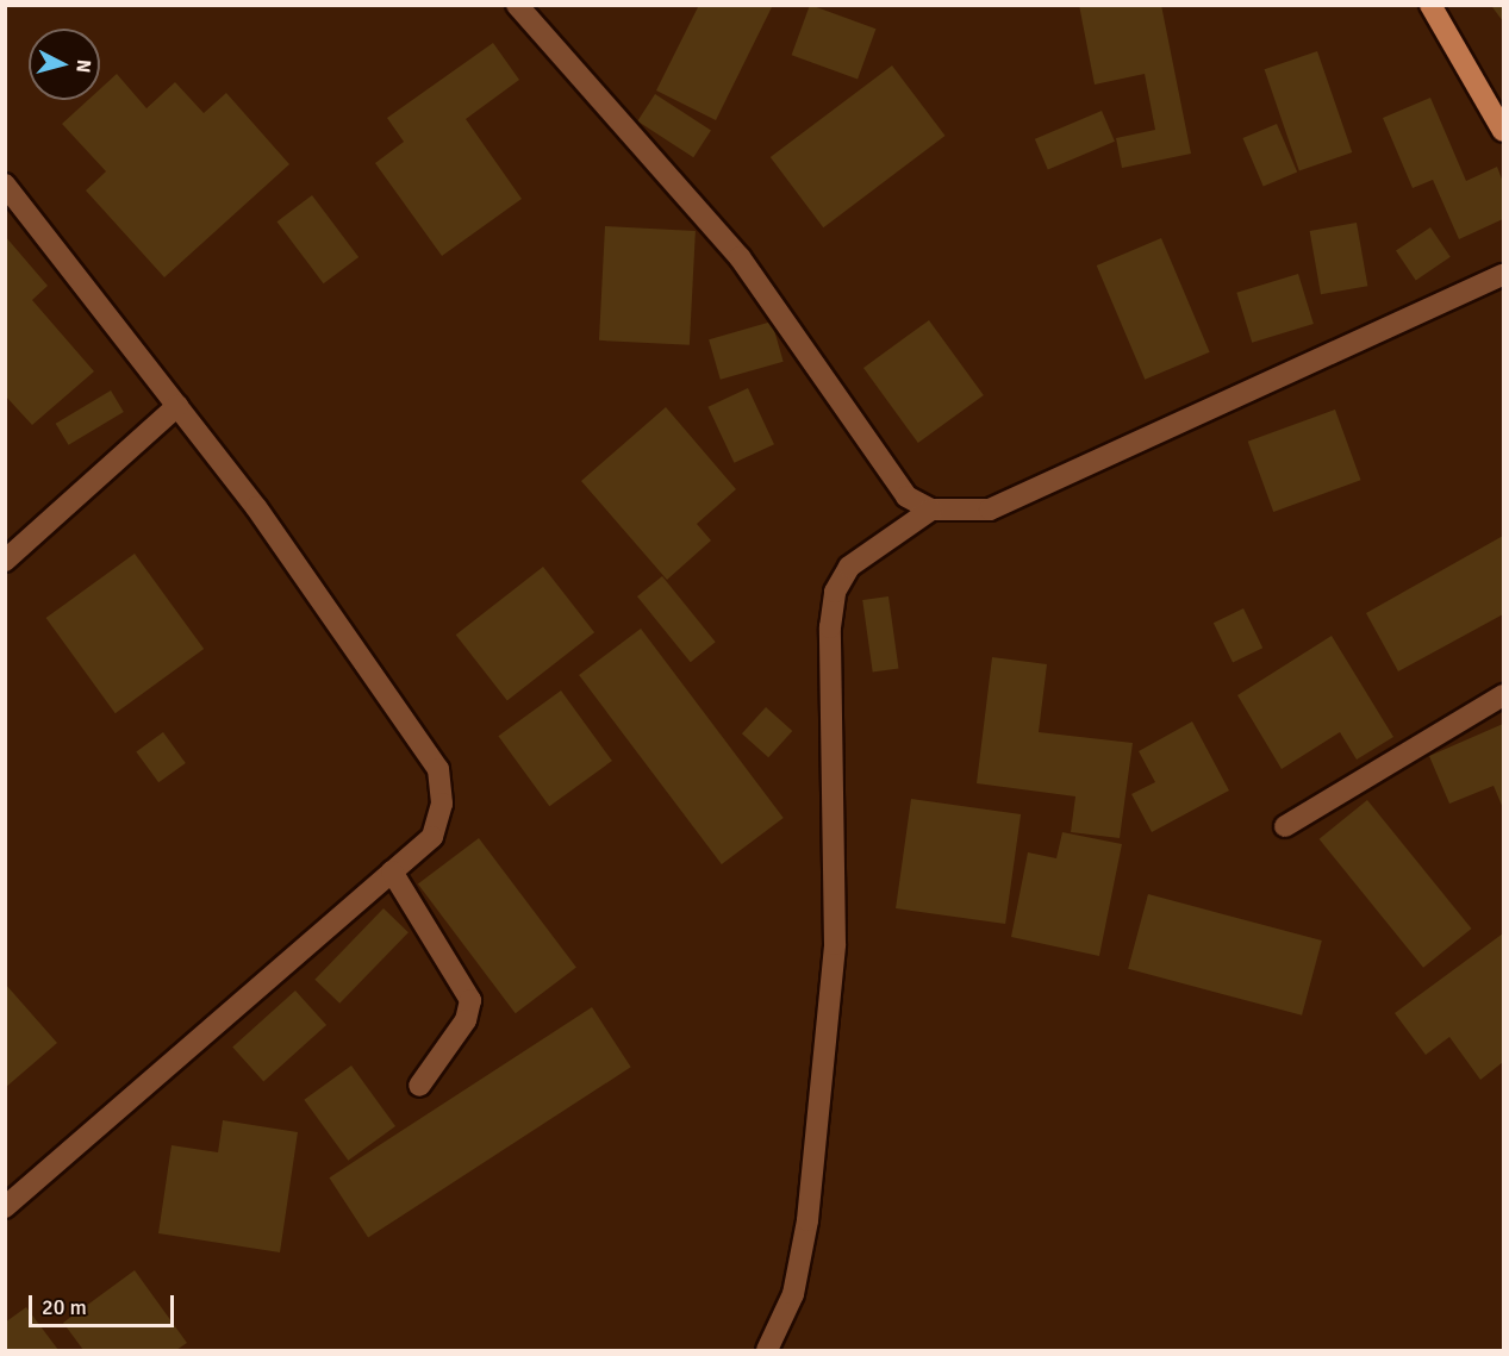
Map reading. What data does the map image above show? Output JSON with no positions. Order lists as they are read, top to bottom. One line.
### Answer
{"scale_bar":"20 m","north":"right"}
